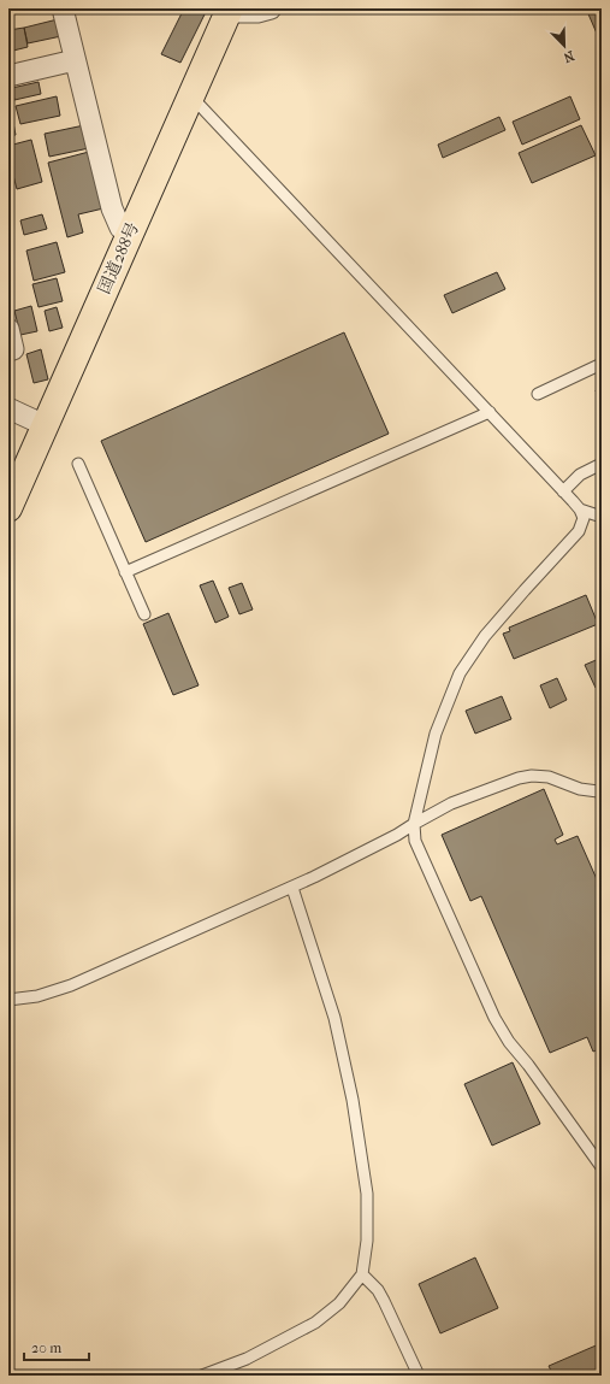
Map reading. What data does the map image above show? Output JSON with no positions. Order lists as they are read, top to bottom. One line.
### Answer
{"streets":{"highway":["国道288号"]},"scale_bar":"20 m","north":"bottom right"}
